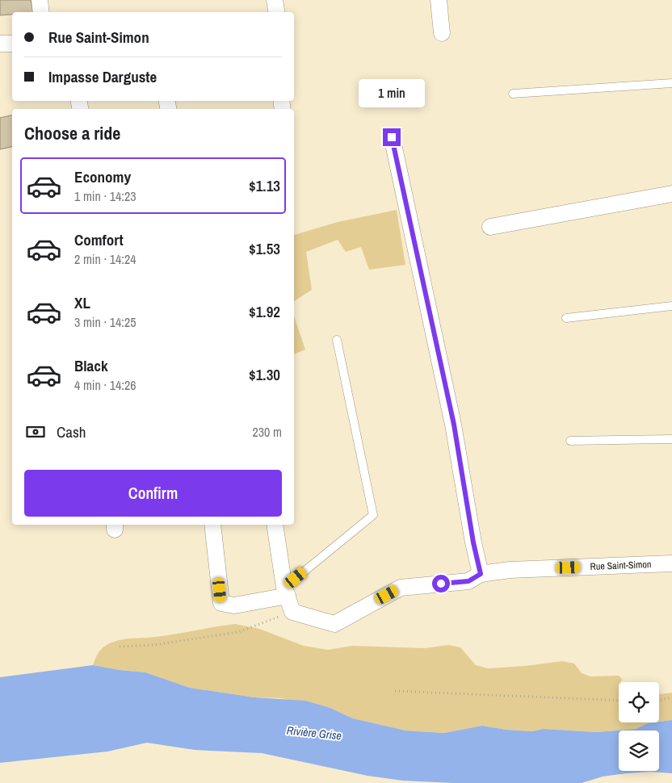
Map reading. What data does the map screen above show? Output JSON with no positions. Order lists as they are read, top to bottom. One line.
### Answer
{"streets":{"street":["Rue Saint-Simon"]},"water":["Rivière Grise"],"page":{"banner":["Rue Saint-Simon","Impasse Darguste"],"bubble":"1 min","heading":"Choose a ride","list":[{"name":"Economy","note":"1 min · 14:23","value":"$1.13"},{"name":"Comfort","note":"2 min · 14:24","value":"$1.53"},{"name":"XL","note":"3 min · 14:25","value":"$1.92"},{"name":"Black","note":"4 min · 14:26","value":"$1.30"}],"pay":["Cash","230 m"],"buttons":"Confirm"}}
